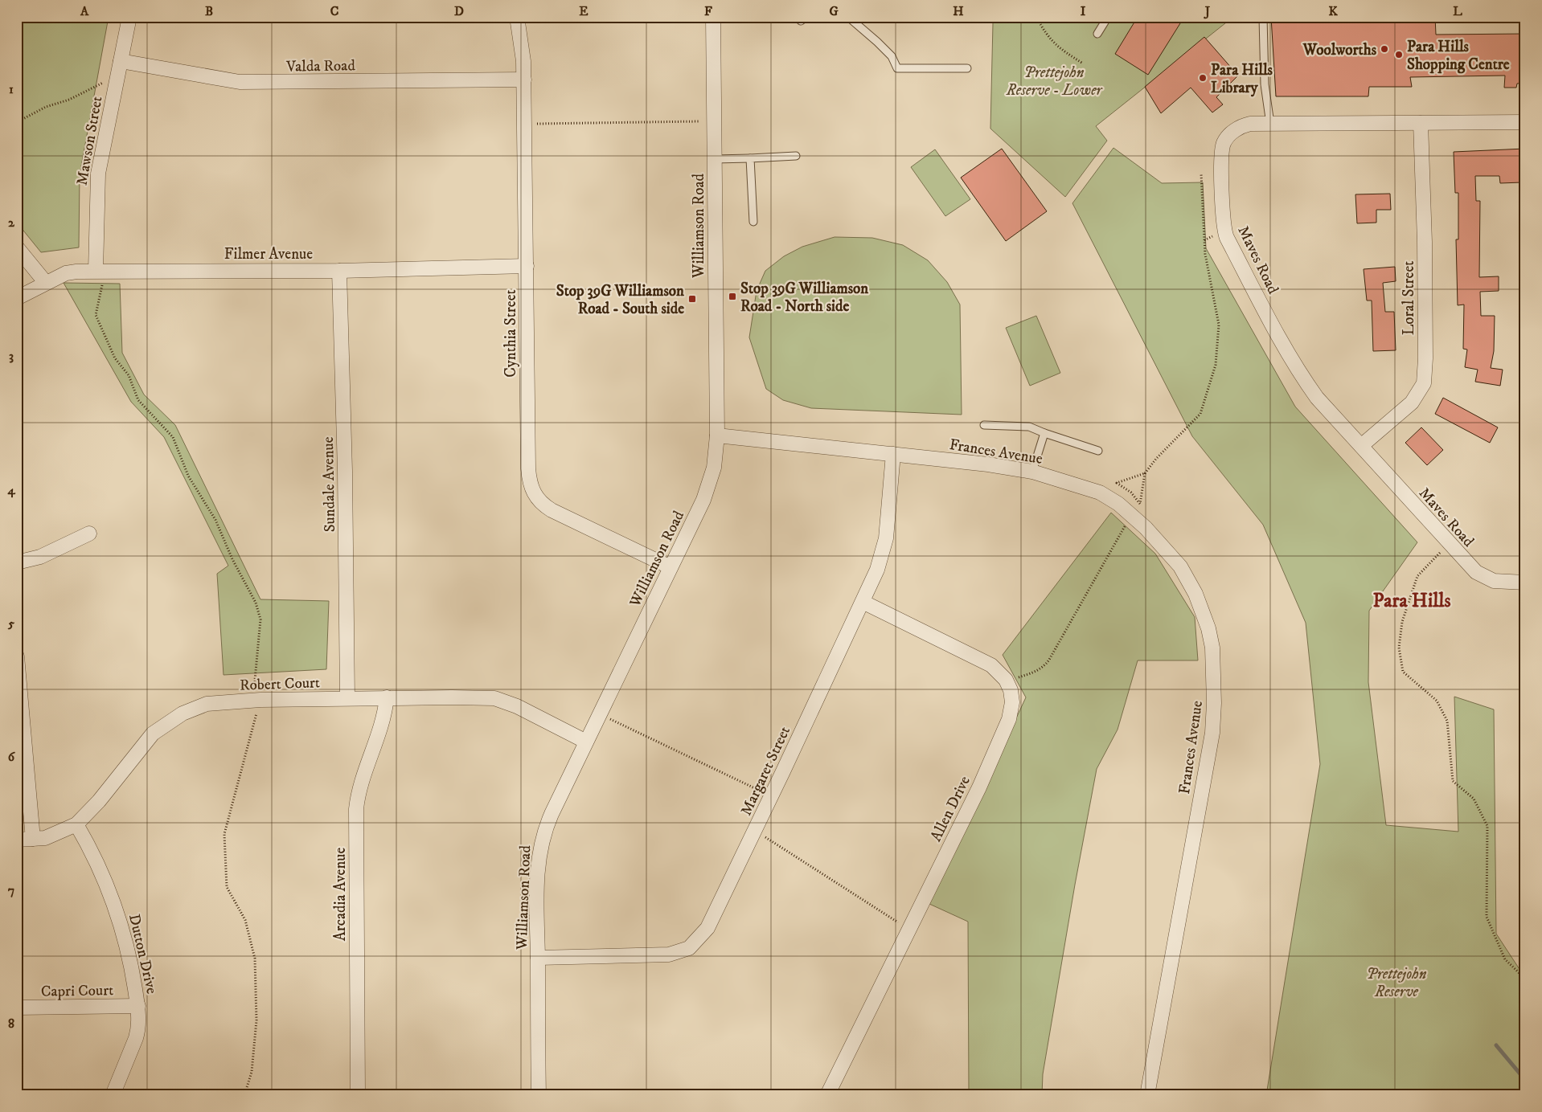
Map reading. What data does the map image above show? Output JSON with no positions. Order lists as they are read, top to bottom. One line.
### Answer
{"streets":{"street":["Valda Road","Mawson Street","Williamson Road","Filmer Avenue","Maves Road","Loral Street","Cynthia Street","Frances Avenue","Sundale Avenue","Robert Court","Margaret Street","Allen Drive","Arcadia Avenue","Dutton Drive","Capri Court"]},"crossings":[["Valda Road","Mawson Street"],["Valda Road","Cynthia Street"],["Mawson Street","Filmer Avenue"],["Williamson Road","Cynthia Street"],["Williamson Road","Frances Avenue"],["Williamson Road","Robert Court"],["Williamson Road","Margaret Street"],["Filmer Avenue","Cynthia Street"],["Filmer Avenue","Sundale Avenue"],["Maves Road","Loral Street"],["Frances Avenue","Margaret Street"],["Sundale Avenue","Robert Court"],["Robert Court","Arcadia Avenue"],["Robert Court","Dutton Drive"],["Margaret Street","Allen Drive"],["Dutton Drive","Capri Court"]],"districts":["Para Hills"],"parks":["Prettejohn Reserve - Lower","Prettejohn Reserve"],"places":{"other":["Woolworths","Para Hills Shopping Centre","Para Hills Library"],"transit":["Stop 39G Williamson Road - North side","Stop 39G Williamson Road - South side"]},"grid":{"columns":["A","B","C","D","E","F","G","H","I","J","K","L"],"rows":["1","2","3","4","5","6","7","8"]}}
